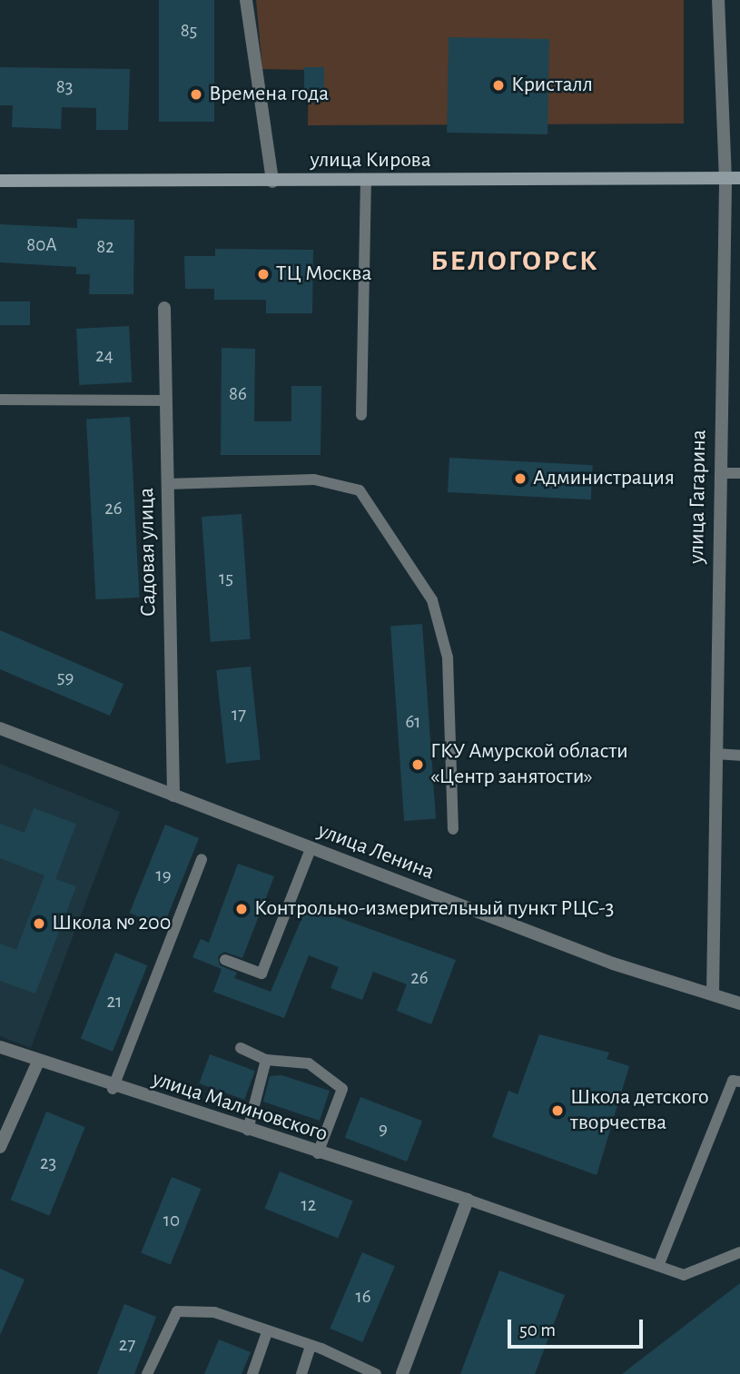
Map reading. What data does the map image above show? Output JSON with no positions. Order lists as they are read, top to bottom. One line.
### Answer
{"streets":{"main road":["улица Кирова"],"street":["улица Гагарина","Садовая улица","улица Ленина","улица Малиновского"]},"crossings":[["улица Кирова","улица Гагарина"],["улица Гагарина","улица Ленина"],["Садовая улица","улица Ленина"]],"districts":["БЕЛОГОРСК"],"places":["Кристалл","Времена года","ТЦ Москва","Администрация","ГКУ Амурской области «Центр занятости»","Контрольно-измерительный пункт РЦС-3","Школа № 200","Школа детского творчества"],"house_numbers":["85","83","80А","82","24","86","26","15","59","17","61","19","26","21","9","23","12","10","16","27"],"scale_bar":"50 m"}
